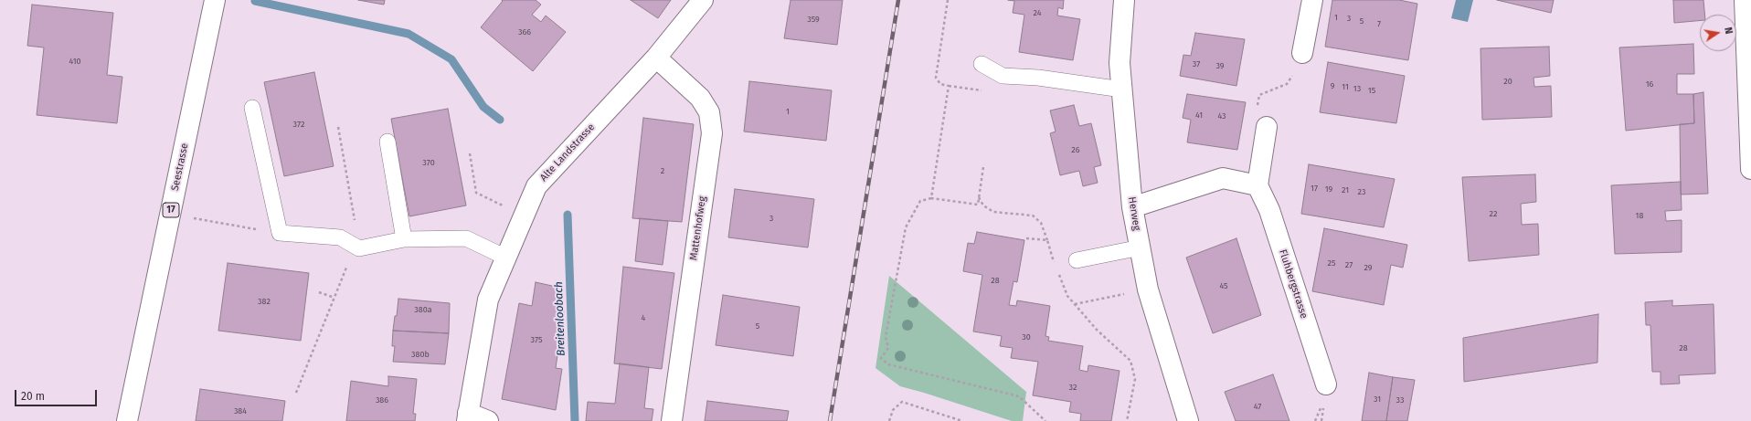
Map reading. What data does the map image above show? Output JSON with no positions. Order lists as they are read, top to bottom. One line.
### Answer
{"streets":{"street":["Alte Landstrasse","Seestrasse","17","Herweg","Mattenhofweg","Fluhbergstrasse"]},"crossings":[["Alte Landstrasse","Mattenhofweg"]],"water":["Breitenloobach"],"house_numbers":["24","1","3","359","5","7","366","410","37","39","20","16","9","11","13","15","1","41","43","372","26","370","2","17","19","21","23","22","18","3","25","27","29","28","45","382","380a","4","5","30","375","28","380b","32","31","386","33","47","384"],"scale_bar":"20 m","north":"right"}
